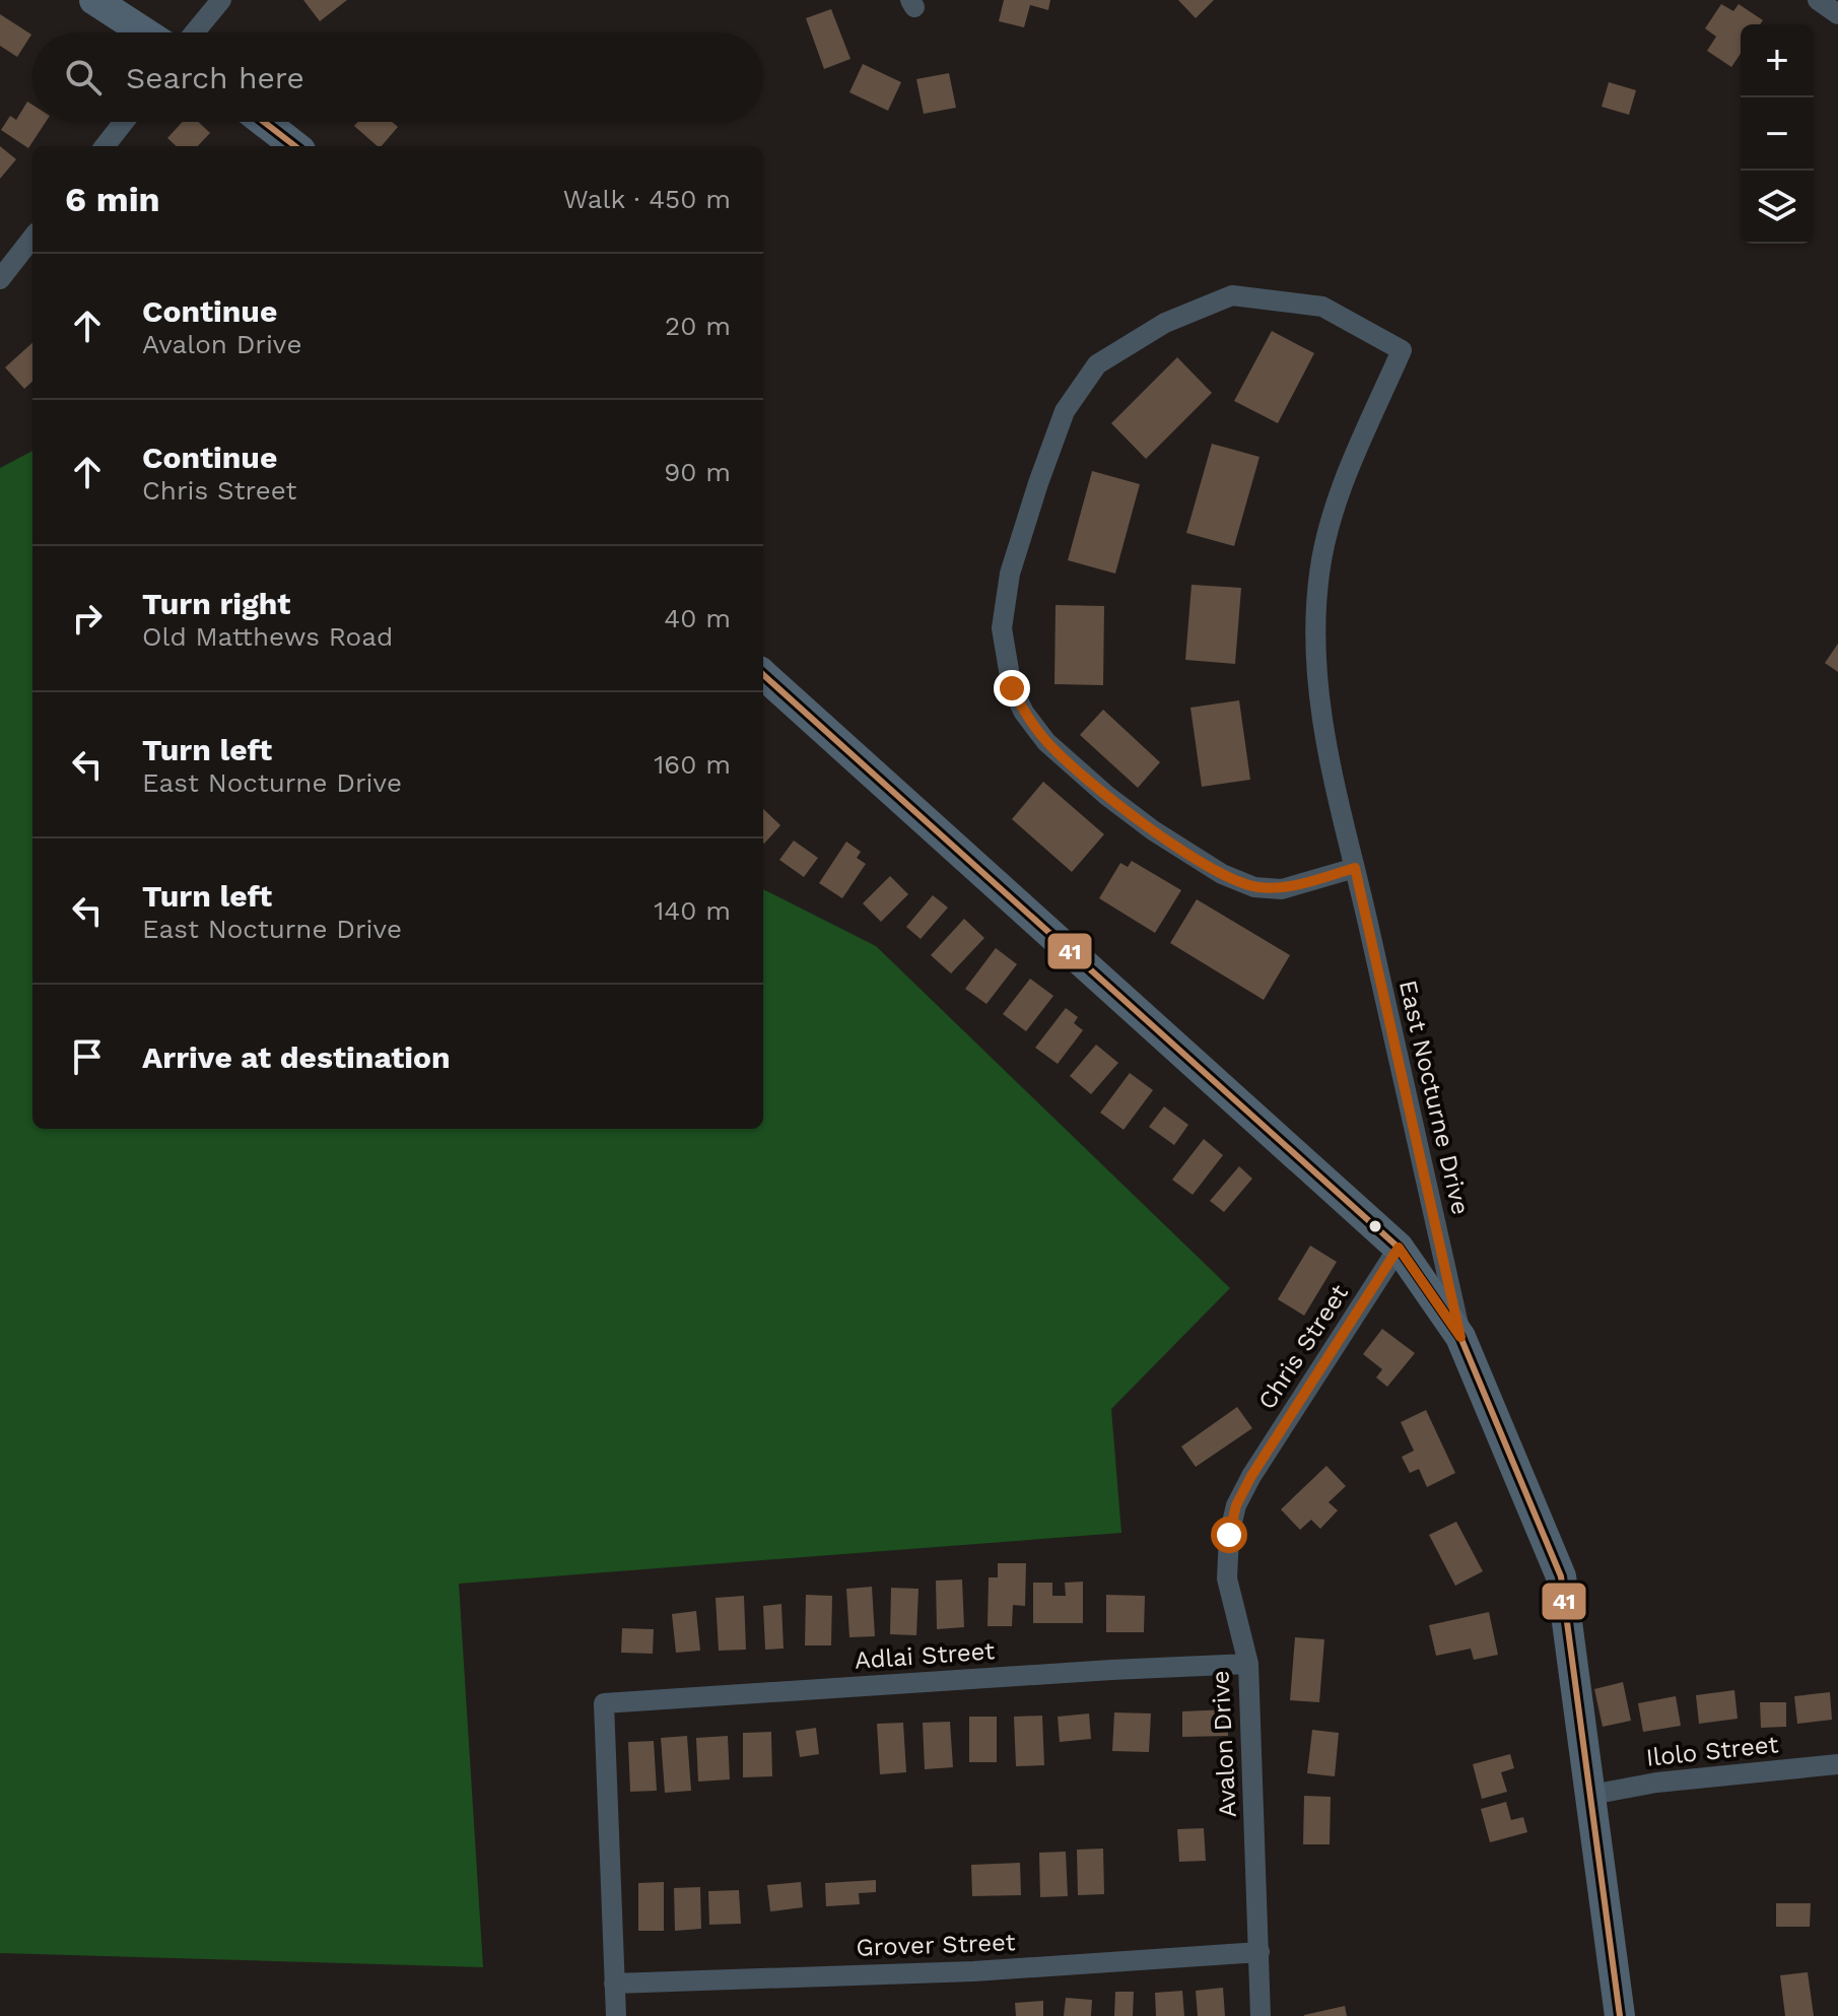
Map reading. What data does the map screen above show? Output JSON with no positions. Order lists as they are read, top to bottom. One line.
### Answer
{"streets":{"street":["East Nocturne Drive","Chris Street","Adlai Street","Avalon Drive","Ilolo Street","Grover Street"]},"crossings":[["Chris Street","Avalon Drive"],["Adlai Street","Avalon Drive"],["Adlai Street","Grover Street"],["Avalon Drive","Grover Street"]],"lines":["transit line 41"],"page":{"map_buttons":["+","−"],"search":"Search here","heading":["6 min","Walk · 450 m"],"list":[["Continue","Avalon Drive","20 m"],["Continue","Chris Street","90 m"],["Turn right","Old Matthews Road","40 m"],["Turn left","East Nocturne Drive","160 m"],["Turn left","East Nocturne Drive","140 m"],"Arrive at destination"]}}
